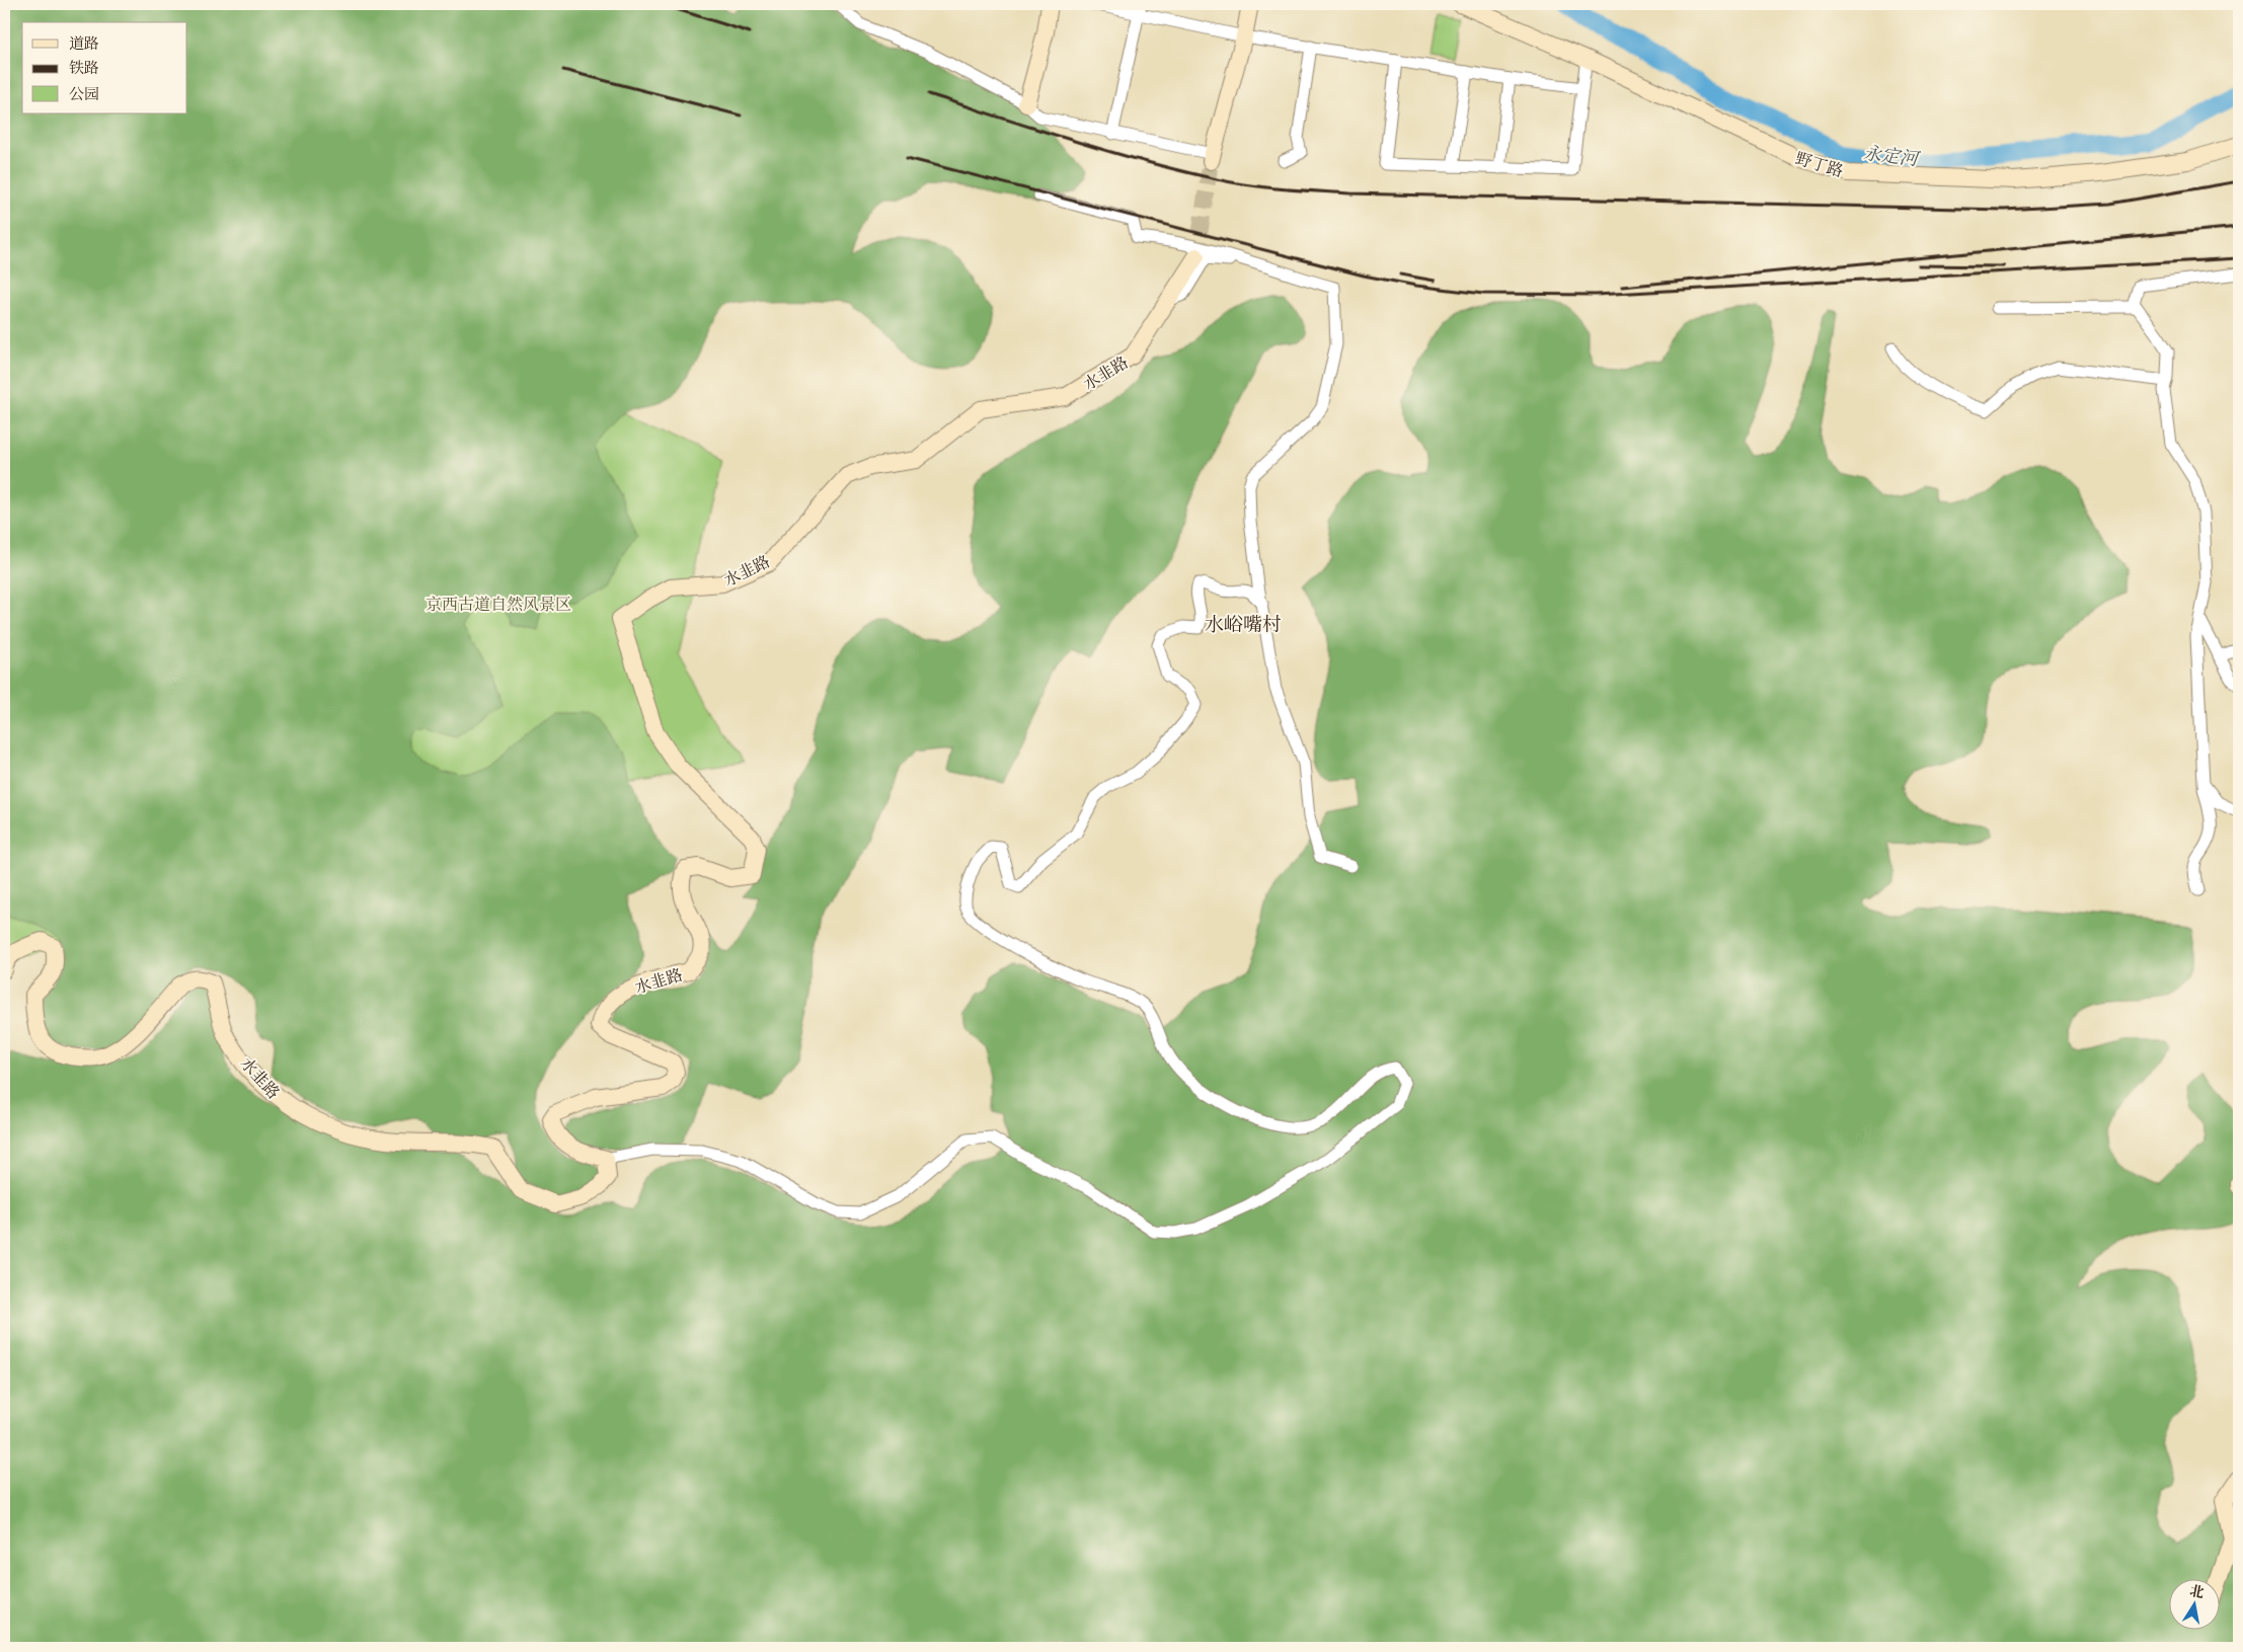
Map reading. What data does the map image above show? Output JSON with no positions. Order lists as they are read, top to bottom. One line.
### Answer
{"streets":{"street":["野丁路","水韭路"]},"districts":["水峪嘴村"],"water":["永定河"],"parks":["京西古道自然风景区"],"legend":["道路","铁路","公园"],"north":"top"}
